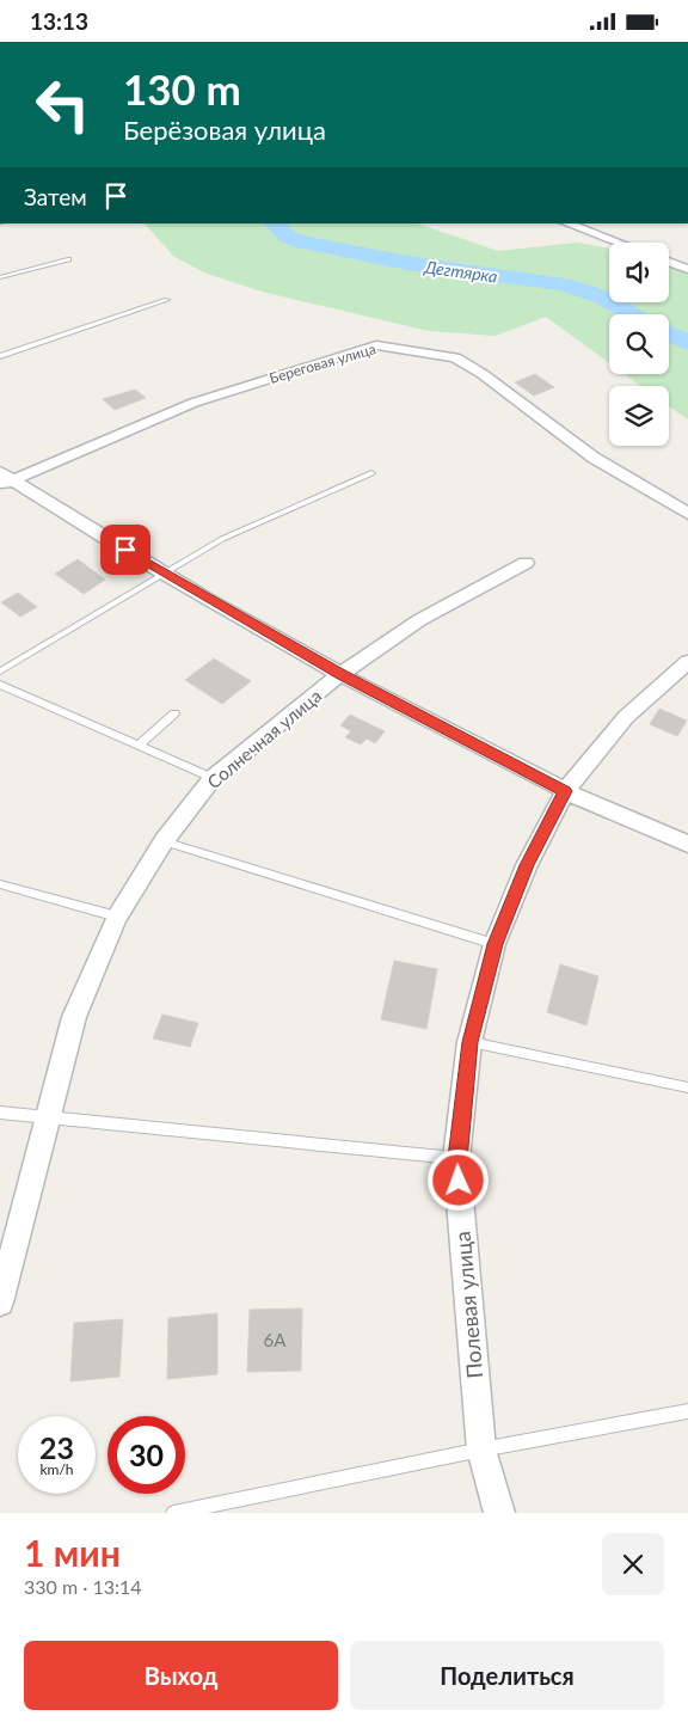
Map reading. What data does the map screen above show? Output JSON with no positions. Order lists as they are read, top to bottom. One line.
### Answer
{"streets":{"street":["Береговая улица","Солнечная улица","Полевая улица"]},"water":["Дегтярка"],"house_numbers":["6А"],"page":{"status":"13:13","turn":["130 m","Берёзовая улица"],"then":"Затем","speed":"23 km/h","limit":"30","heading":["1 мин","330 m · 13:14"],"buttons":["Выход","Поделиться"]}}
